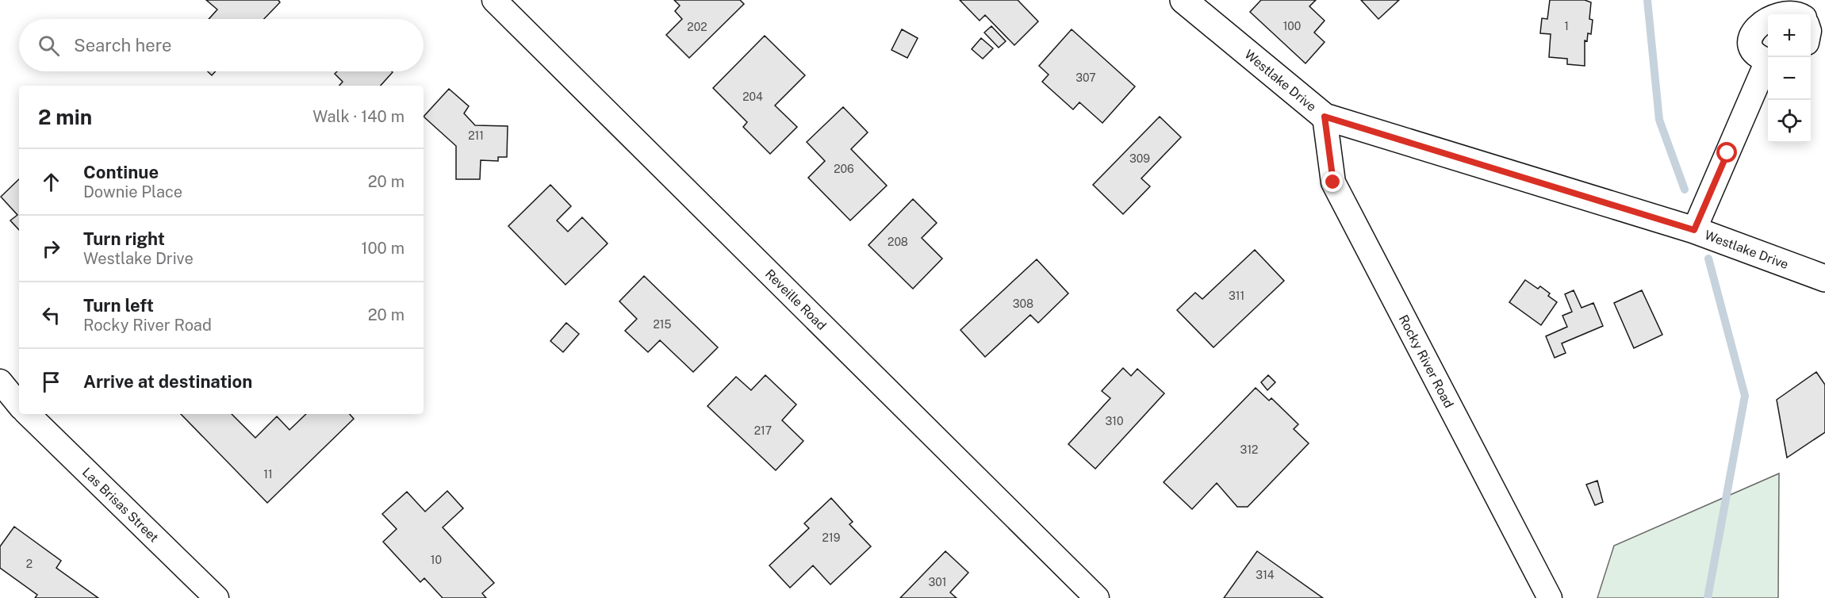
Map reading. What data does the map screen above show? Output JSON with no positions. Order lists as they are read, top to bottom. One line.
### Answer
{"streets":{"street":["Westlake Drive","Reveille Road","Rocky River Road","Las Brisas Street"]},"crossings":[["Westlake Drive","Rocky River Road"]],"house_numbers":["100","1","202","307","204","211","309","206","208","311","308","215","310","217","312","11","219","10","2","314","301"],"page":{"map_buttons":["+","−"],"search":"Search here","heading":["2 min","Walk · 140 m"],"list":[["Continue","Downie Place","20 m"],["Turn right","Westlake Drive","100 m"],["Turn left","Rocky River Road","20 m"],"Arrive at destination"]}}
